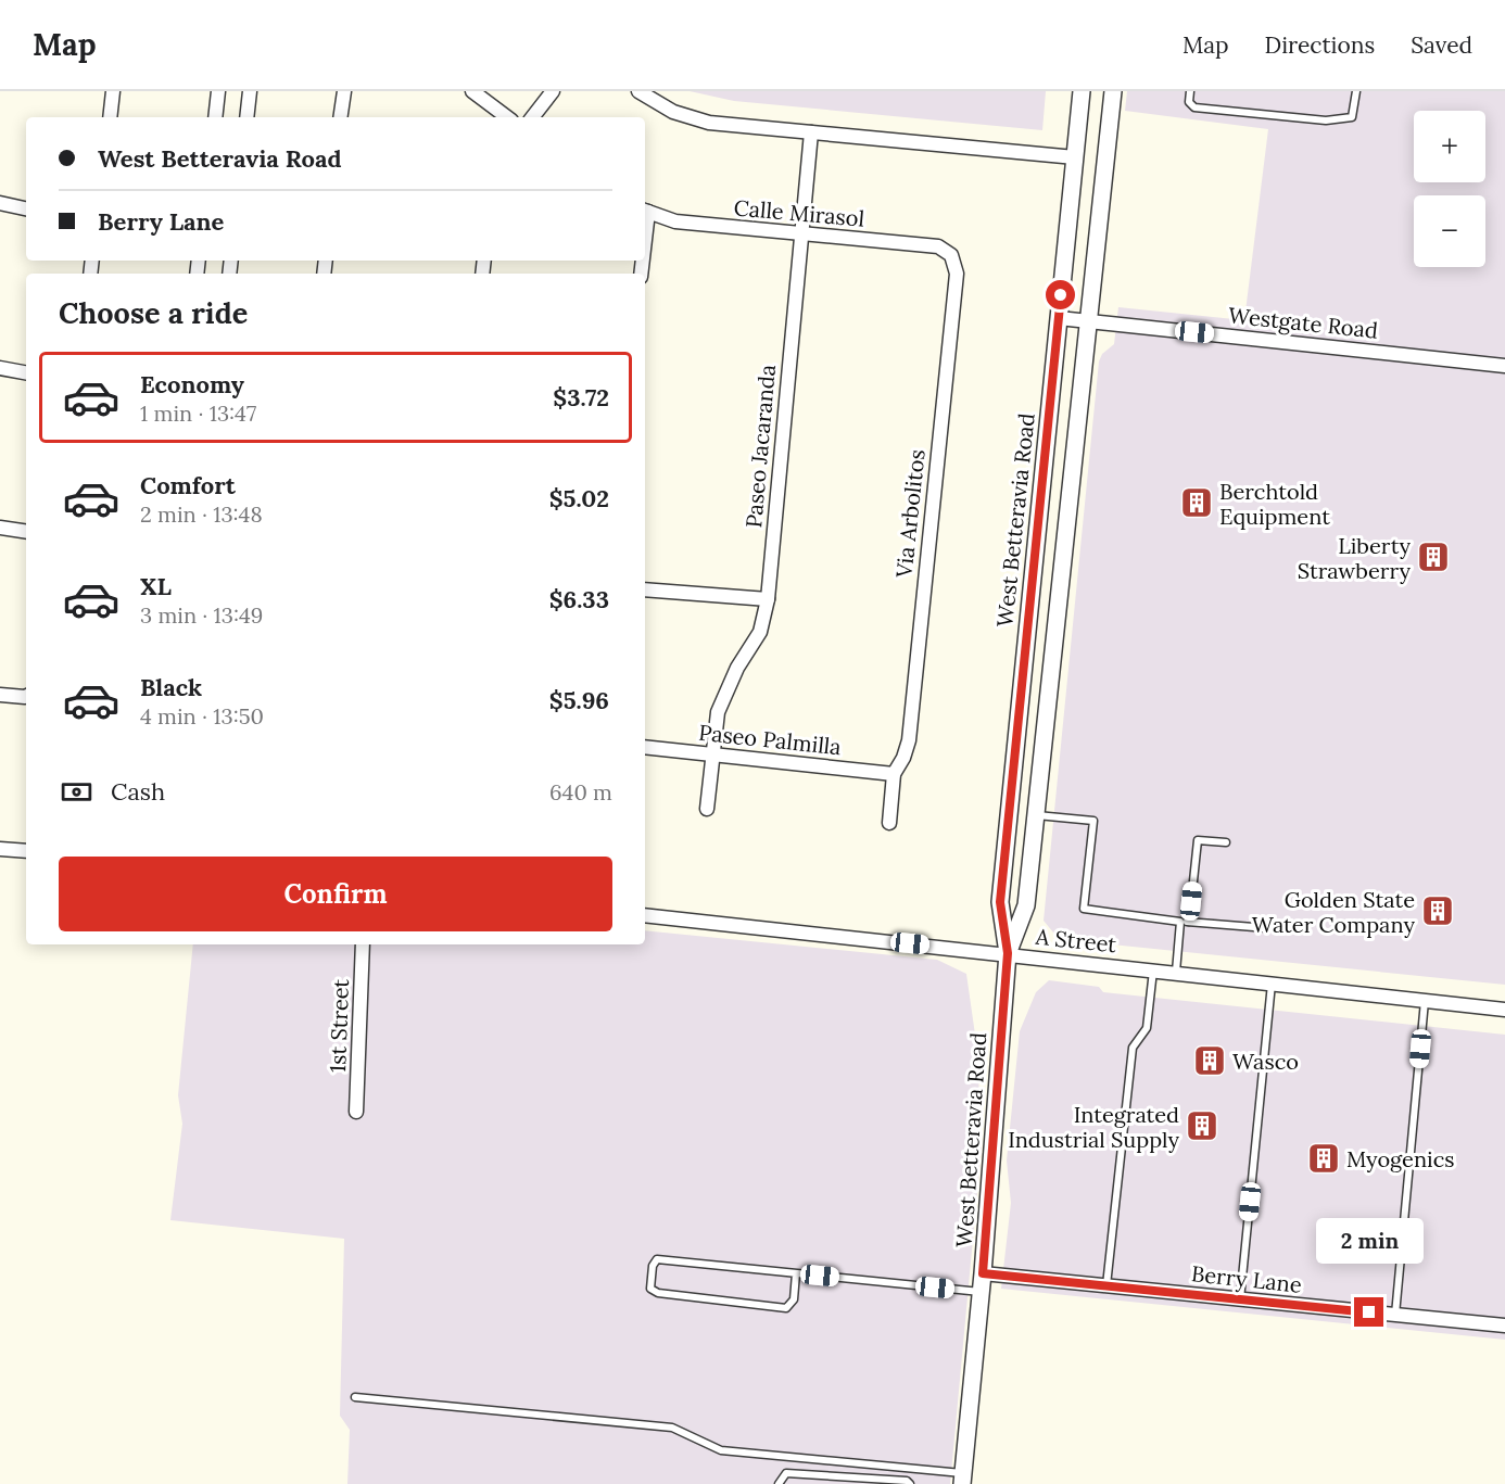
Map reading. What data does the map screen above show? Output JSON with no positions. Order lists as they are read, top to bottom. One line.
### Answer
{"streets":{"street":["Calle Mirasol","Westgate Road","Paseo Jacaranda","Via Arbolitos","West Betteravia Road","Paseo Palmilla","A Street","1st Street","Berry Lane"]},"crossings":[["Calle Mirasol","Paseo Jacaranda"],["Calle Mirasol","Via Arbolitos"],["Westgate Road","West Betteravia Road"],["Paseo Jacaranda","Paseo Palmilla"],["Via Arbolitos","Paseo Palmilla"],["West Betteravia Road","A Street"],["West Betteravia Road","Berry Lane"]],"places":{"building":["Berchtold Equipment","Liberty Strawberry","Golden State Water Company","Wasco","Integrated Industrial Supply","Myogenics"]},"page":{"header":"Map","nav":["Map","Directions","Saved"],"map_buttons":["+","−"],"banner":["West Betteravia Road","Berry Lane"],"heading":"Choose a ride","list":[{"name":"Economy","note":"1 min · 13:47","value":"$3.72"},{"name":"Comfort","note":"2 min · 13:48","value":"$5.02"},{"name":"XL","note":"3 min · 13:49","value":"$6.33"},{"name":"Black","note":"4 min · 13:50","value":"$5.96"}],"pay":["Cash","640 m"],"buttons":"Confirm","bubble":"2 min"}}
